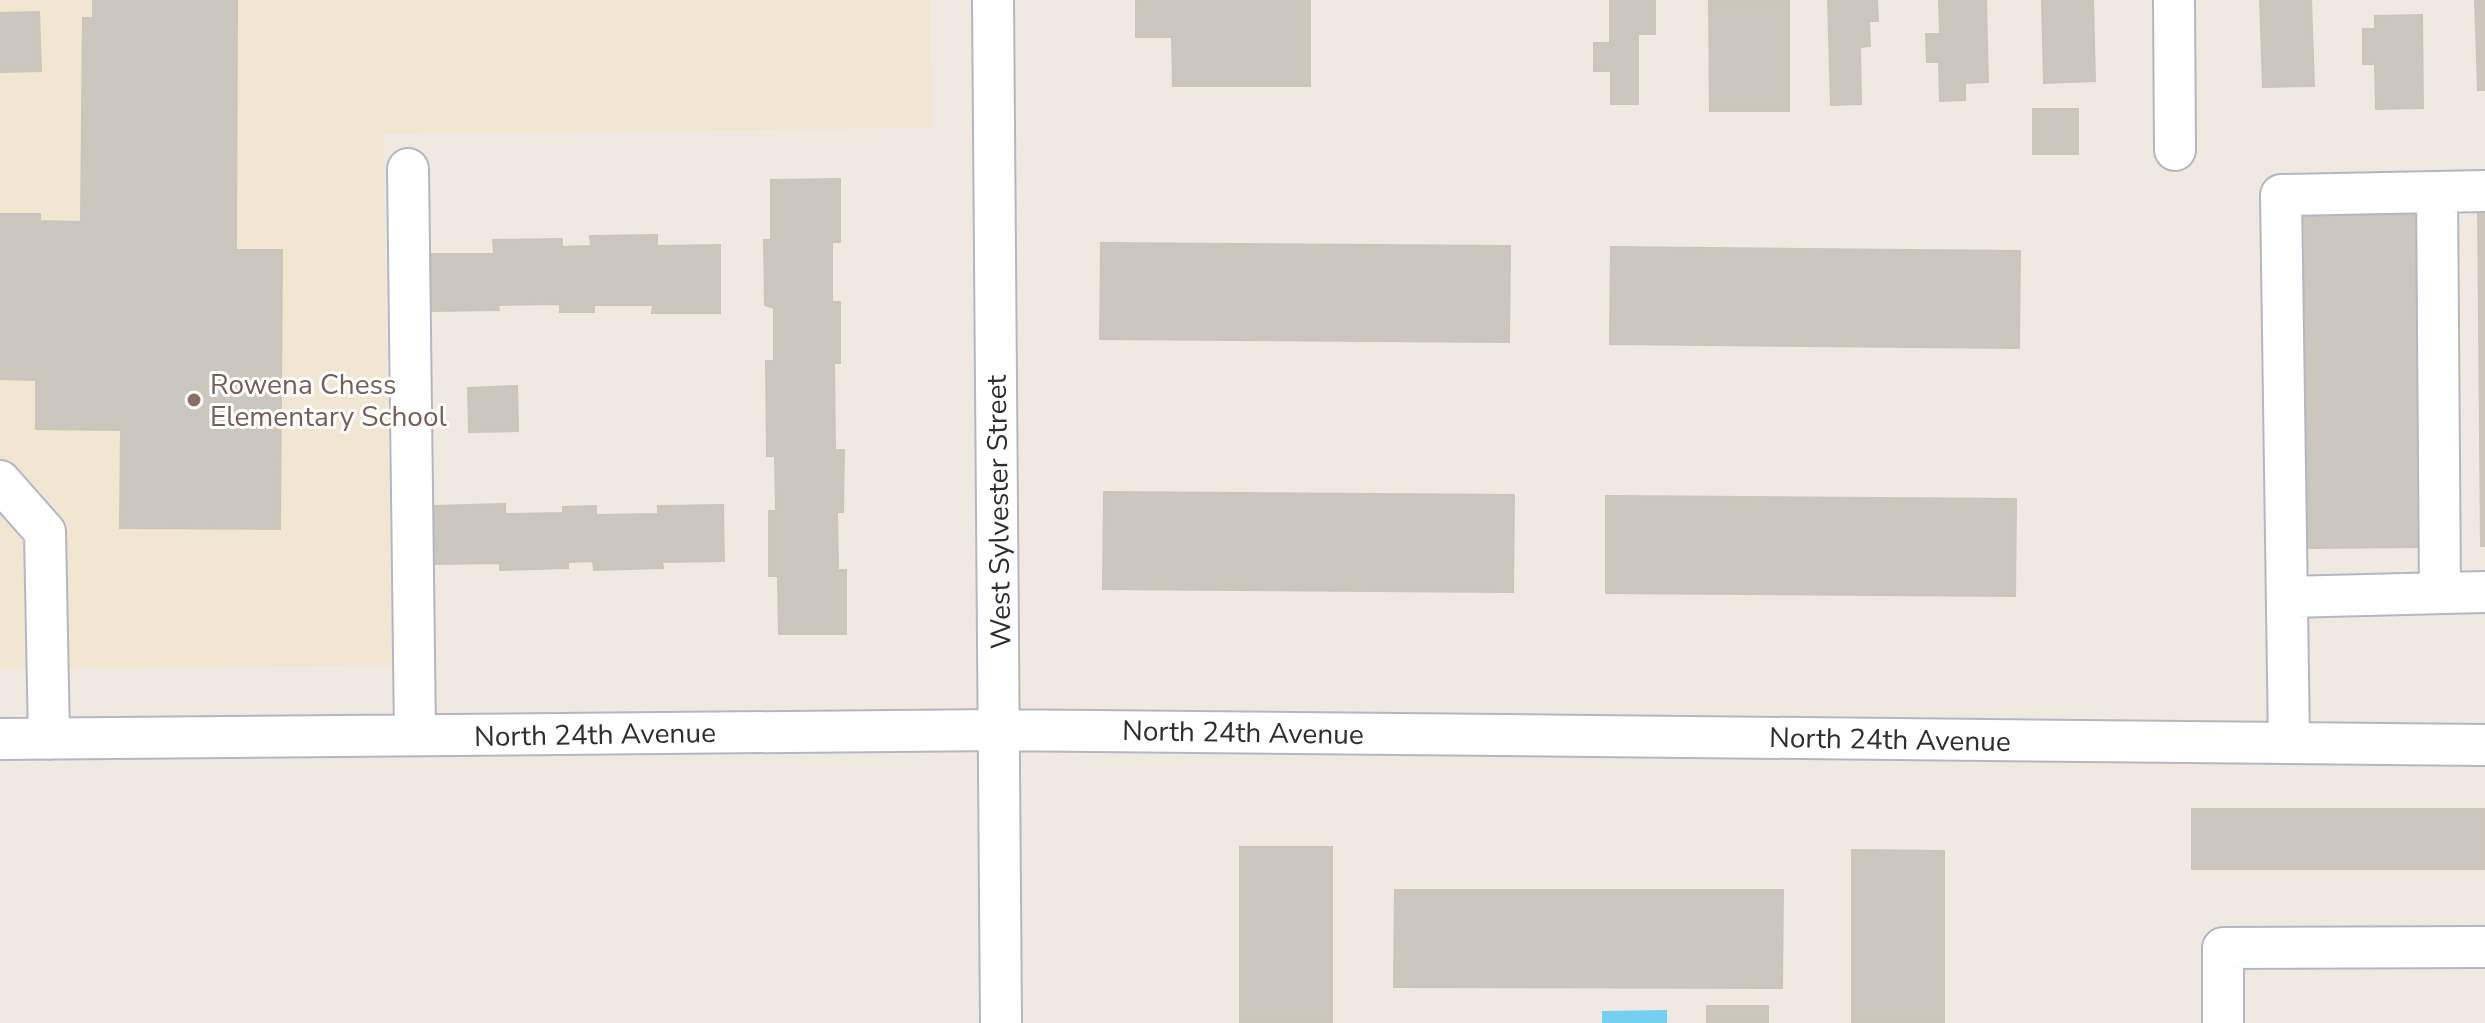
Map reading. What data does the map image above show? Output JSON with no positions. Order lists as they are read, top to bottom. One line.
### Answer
{"streets":{"street":["West Sylvester Street","North 24th Avenue"]},"crossings":[["West Sylvester Street","North 24th Avenue"]],"places":["Rowena Chess Elementary School"]}
